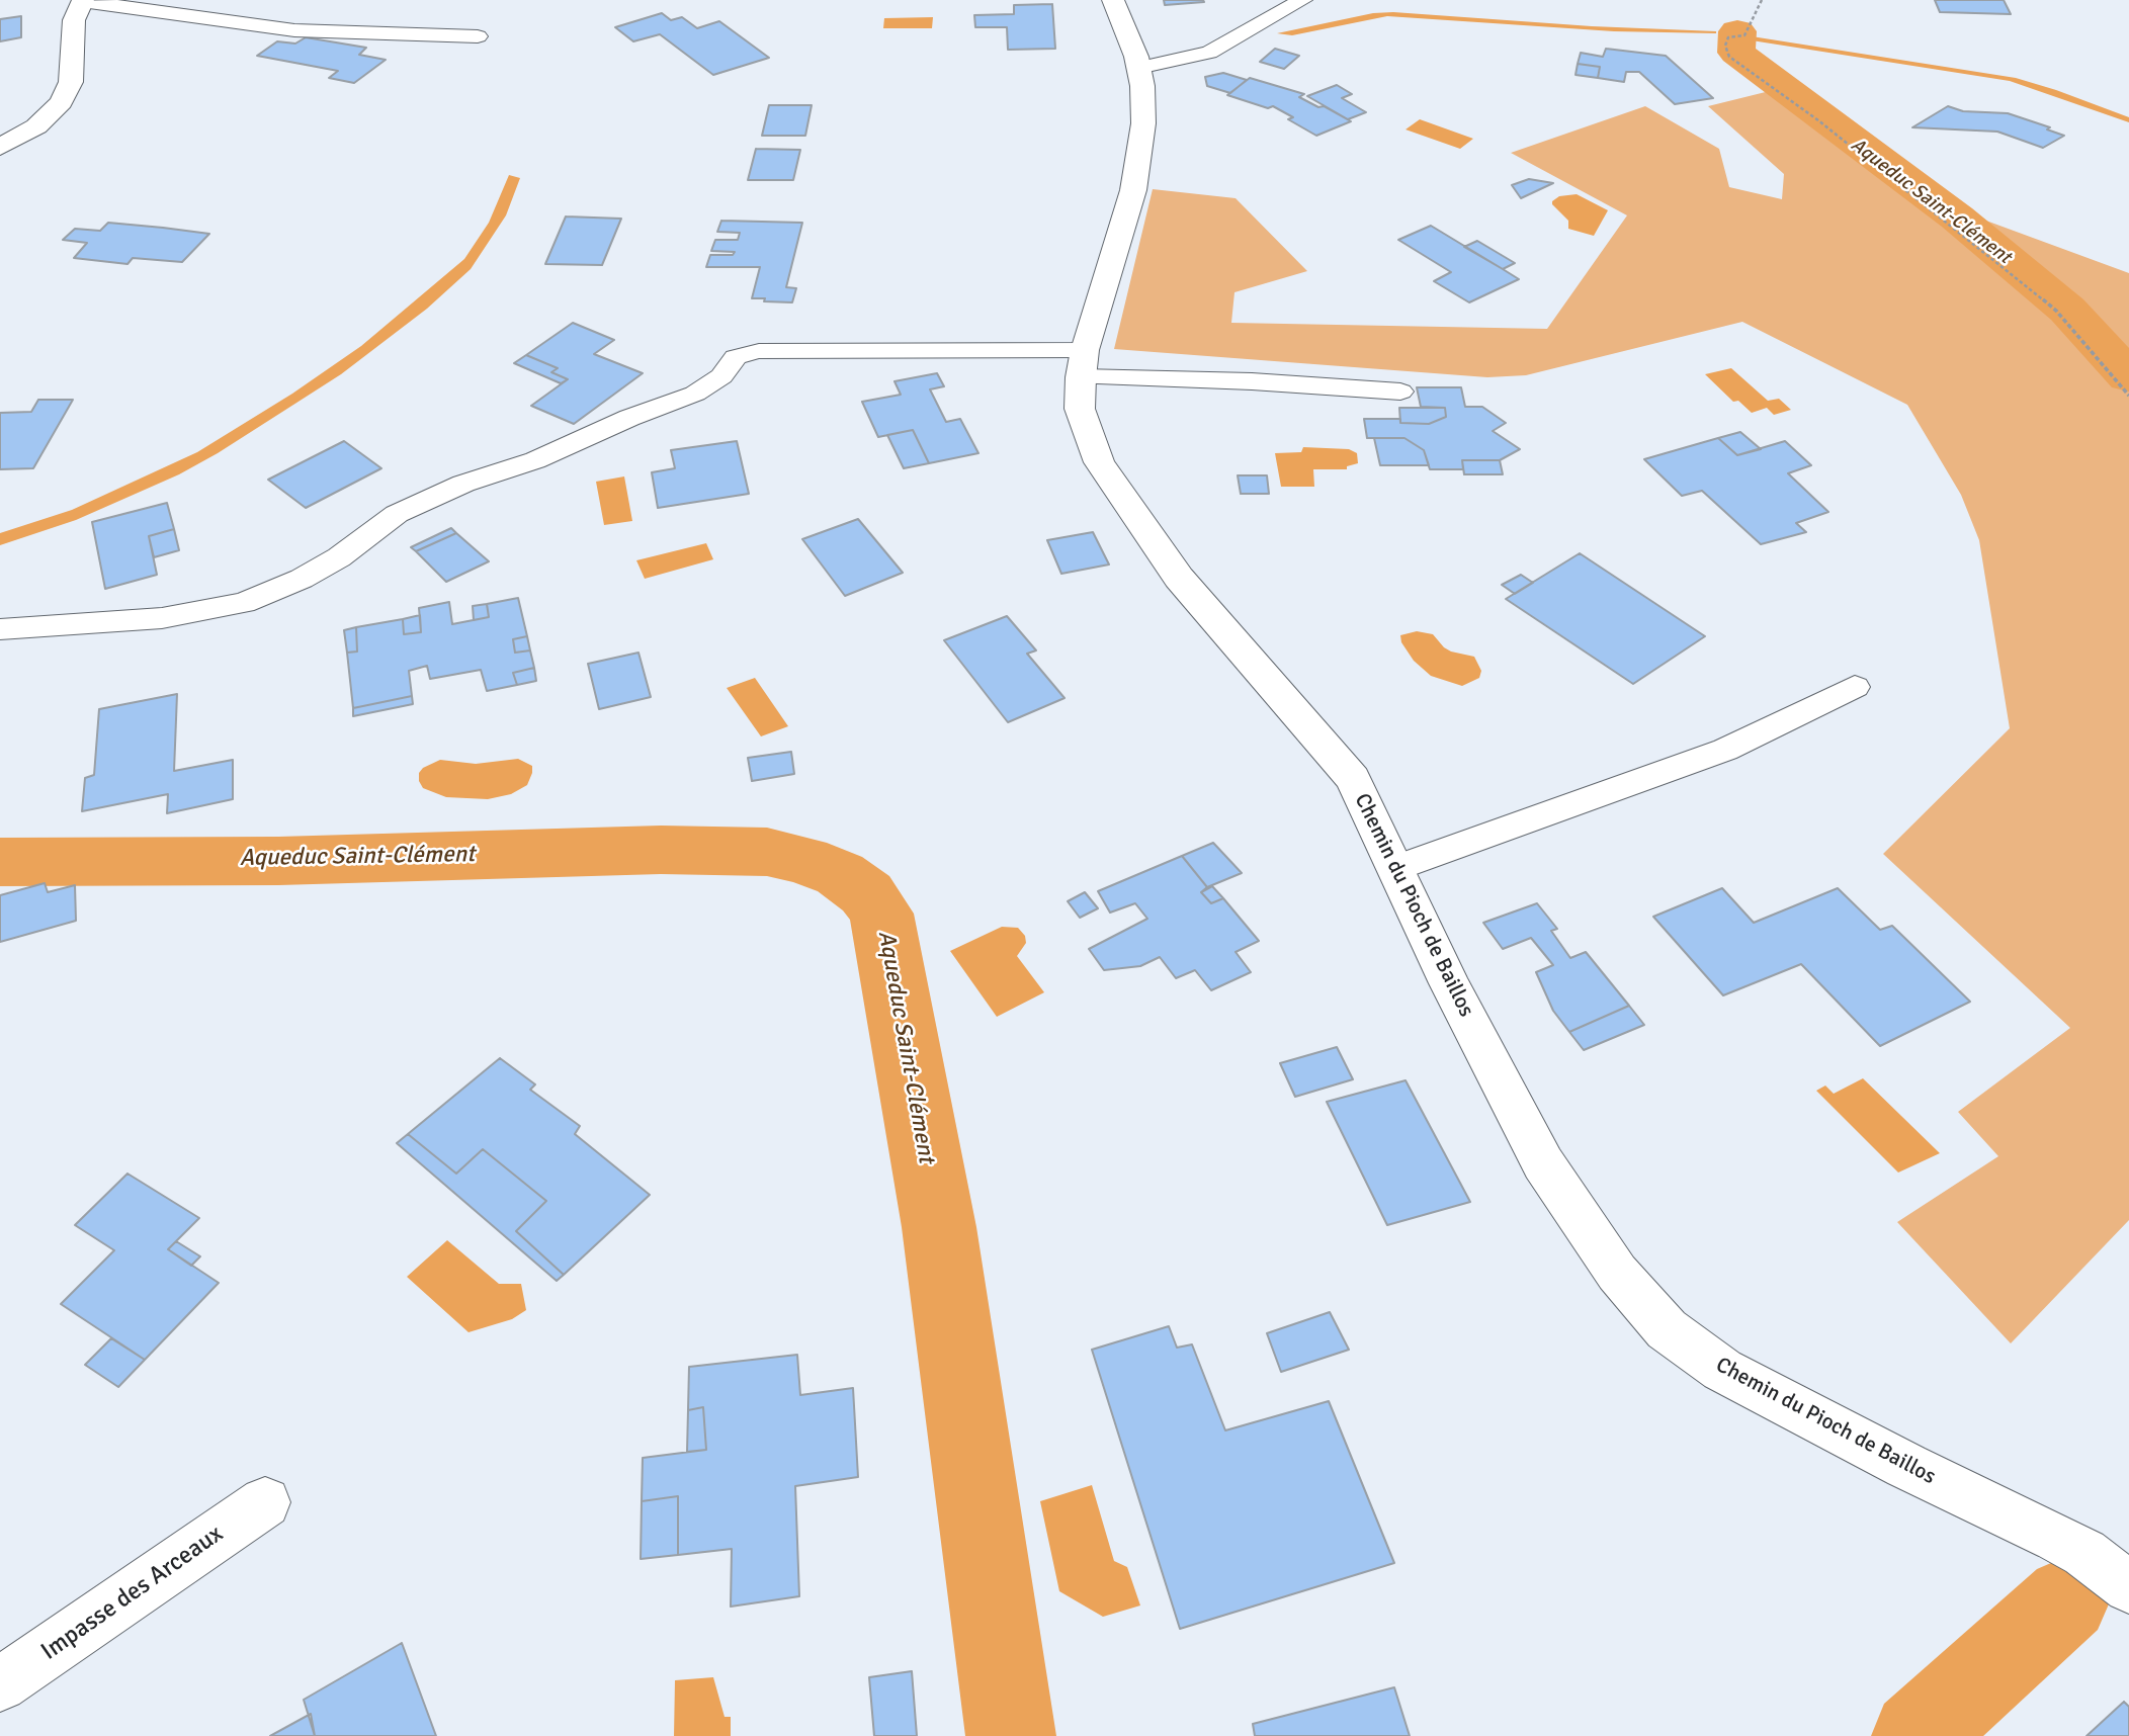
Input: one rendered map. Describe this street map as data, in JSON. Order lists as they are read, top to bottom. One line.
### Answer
{"streets":{"street":["Chemin du Pioch de Baillos","Impasse des Arceaux"]},"water":["Aqueduc Saint-Clément"]}
